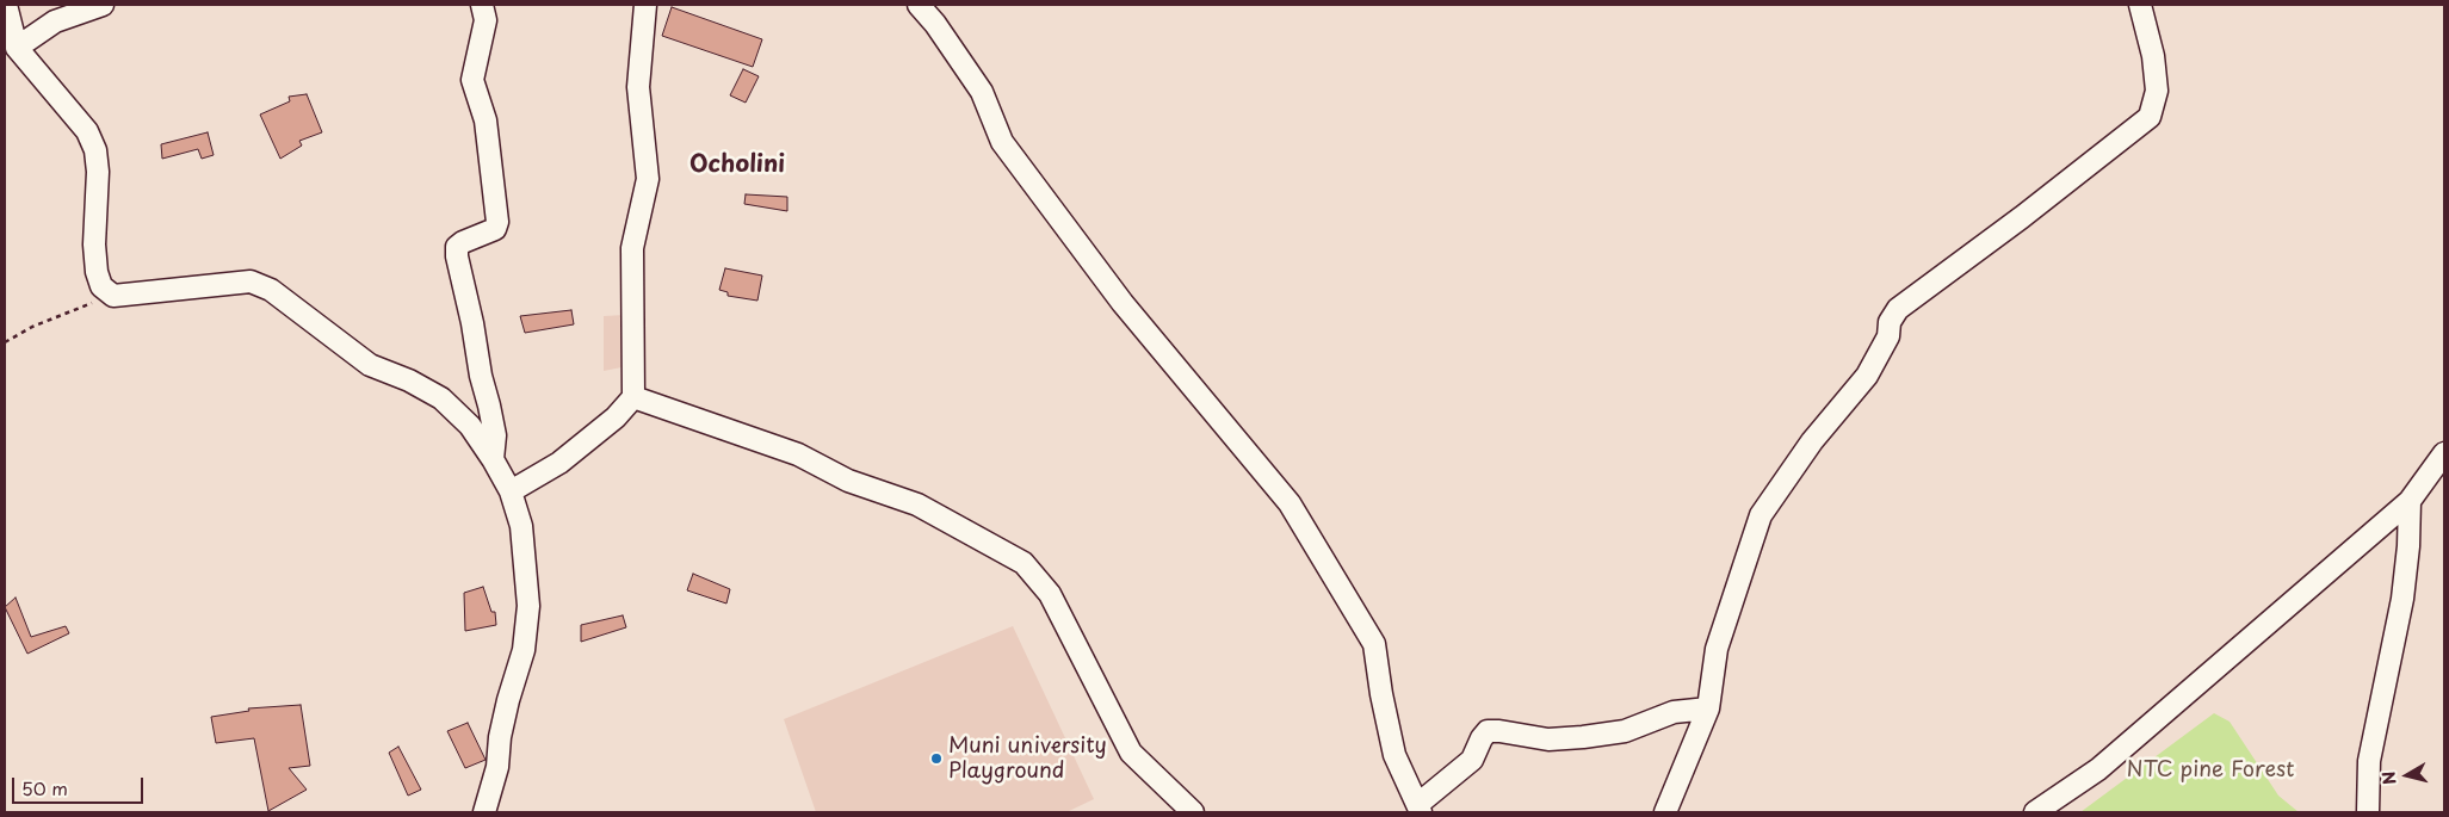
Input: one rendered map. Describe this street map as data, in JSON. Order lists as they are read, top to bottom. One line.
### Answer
{"districts":["Ocholini"],"parks":["NTC pine Forest"],"places":["Muni university Playground"],"scale_bar":"50 m","north":"left"}
